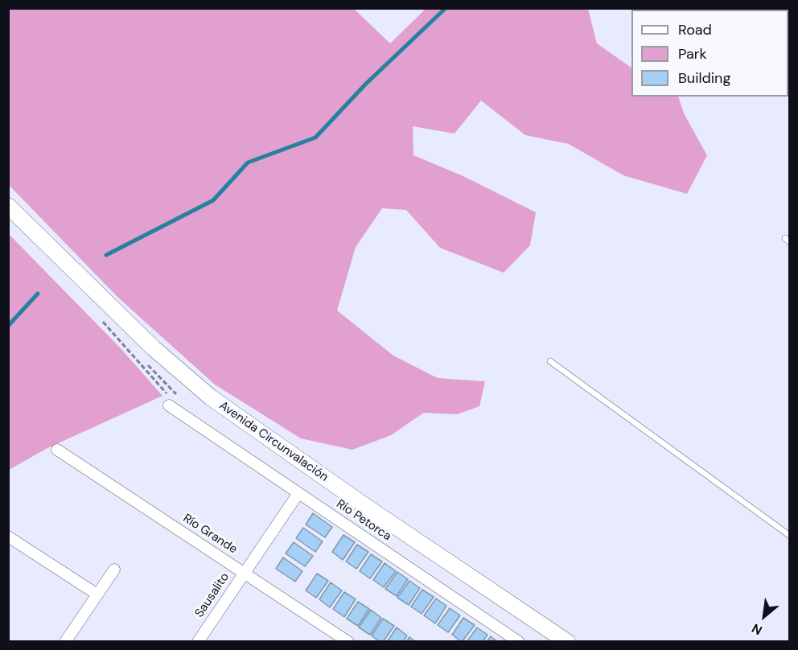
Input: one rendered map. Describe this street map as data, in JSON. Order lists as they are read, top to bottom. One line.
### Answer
{"streets":{"main road":["Avenida Circunvalación"],"street":["Río Petorca","Río Grande","Sausalito"]},"crossings":[["Río Petorca","Sausalito"],["Río Grande","Sausalito"]],"legend":["Road","Park","Building"],"north":"bottom left"}
